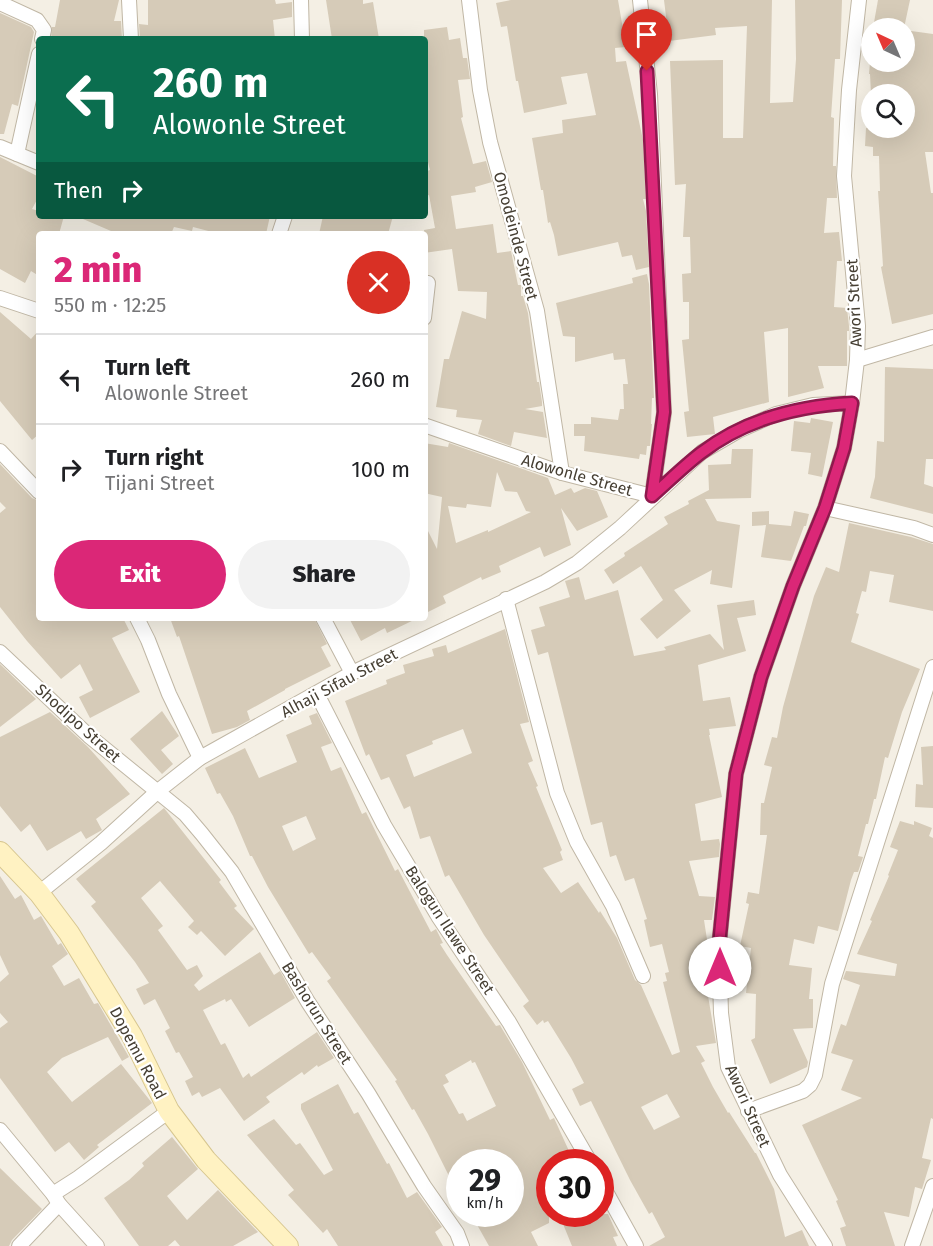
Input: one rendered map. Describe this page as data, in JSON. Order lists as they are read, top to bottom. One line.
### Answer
{"streets":{"main road":["Dopemu Road"],"street":["Omodeinde Street","Awori Street","Alowonle Street","Alhaji Sifau Street","Shodipo Street","Balogun Ilawe Street","Bashorun Street"]},"crossings":[["Omodeinde Street","Alowonle Street"],["Awori Street","Alowonle Street"],["Alowonle Street","Alhaji Sifau Street"],["Alhaji Sifau Street","Shodipo Street"],["Alhaji Sifau Street","Balogun Ilawe Street"],["Alhaji Sifau Street","Bashorun Street"],["Alhaji Sifau Street","Dopemu Road"],["Shodipo Street","Bashorun Street"]],"north":"top left","page":{"turn":["260 m","Alowonle Street"],"then":"Then","heading":["2 min","550 m · 12:25"],"list":[{"name":"Turn left","note":"Alowonle Street","value":"260 m"},{"name":"Turn right","note":"Tijani Street","value":"100 m"}],"buttons":["Exit","Share"],"speed":"29 km/h","limit":"30"}}
